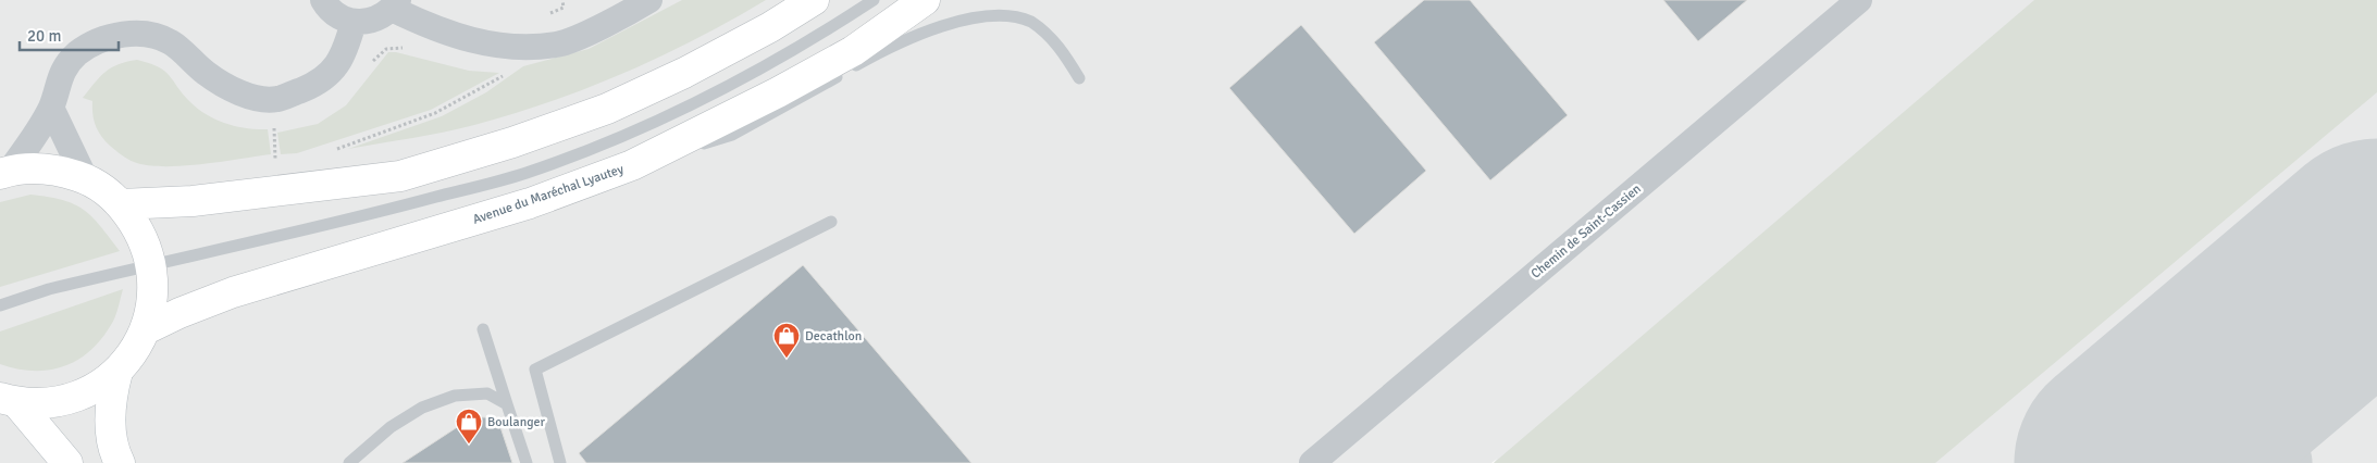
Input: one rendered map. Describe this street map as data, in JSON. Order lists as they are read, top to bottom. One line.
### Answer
{"streets":{"main road":["Avenue du Maréchal Lyautey"],"street":["Chemin de Saint-Cassien"]},"places":{"shop":["Decathlon","Boulanger"]},"scale_bar":"20 m"}
